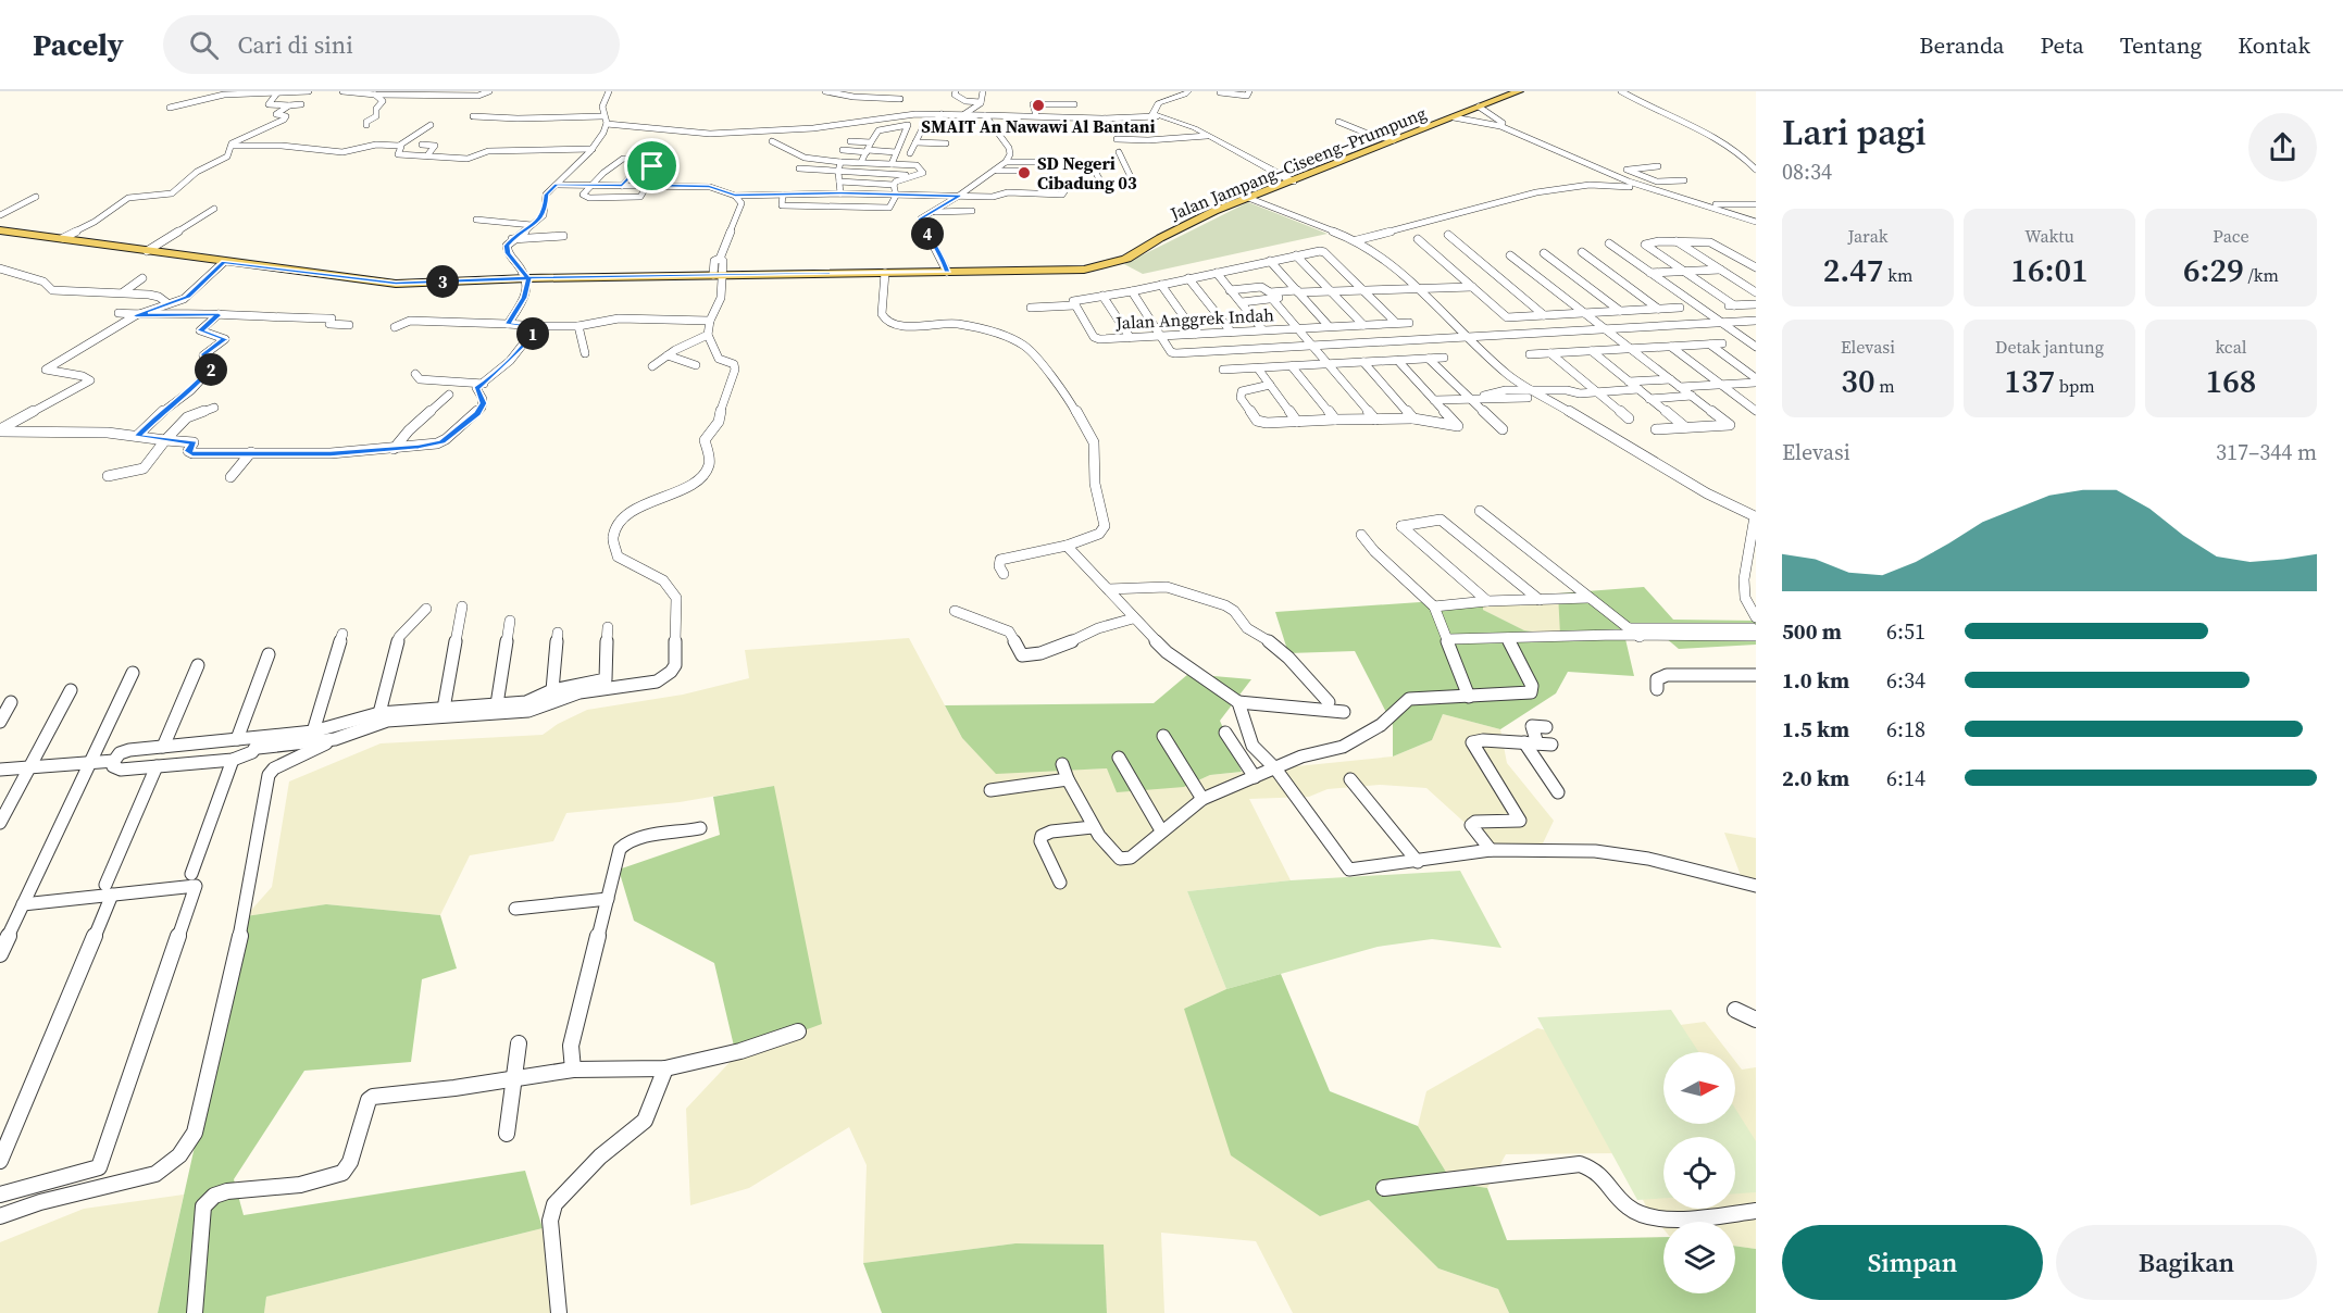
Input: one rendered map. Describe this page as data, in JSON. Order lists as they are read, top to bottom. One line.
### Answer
{"streets":{"main road":["Jalan Jampang–Ciseeng–Prumpung"],"street":["Jalan Anggrek Indah"]},"places":["SMAIT An Nawawi Al Bantani","SD Negeri Cibadung 03"],"north":"right","page":{"header":"Pacely","search":"Cari di sini","nav":["Beranda","Peta","Tentang","Kontak"],"heading":["Lari pagi","08:34"],"stats":[["Jarak","2.47 km"],["Waktu","16:01"],["Pace","6:29 /km"],["Elevasi","30 m"],["Detak jantung","137 bpm"],["kcal","168"]],"pins":["4","3","1","2"],"chart":["Elevasi","317–344 m"],"list":[{"name":"500 m","note":"6:51"},{"name":"1.0 km","note":"6:34"},{"name":"1.5 km","note":"6:18"},{"name":"2.0 km","note":"6:14"}],"buttons":["Simpan","Bagikan"]}}
